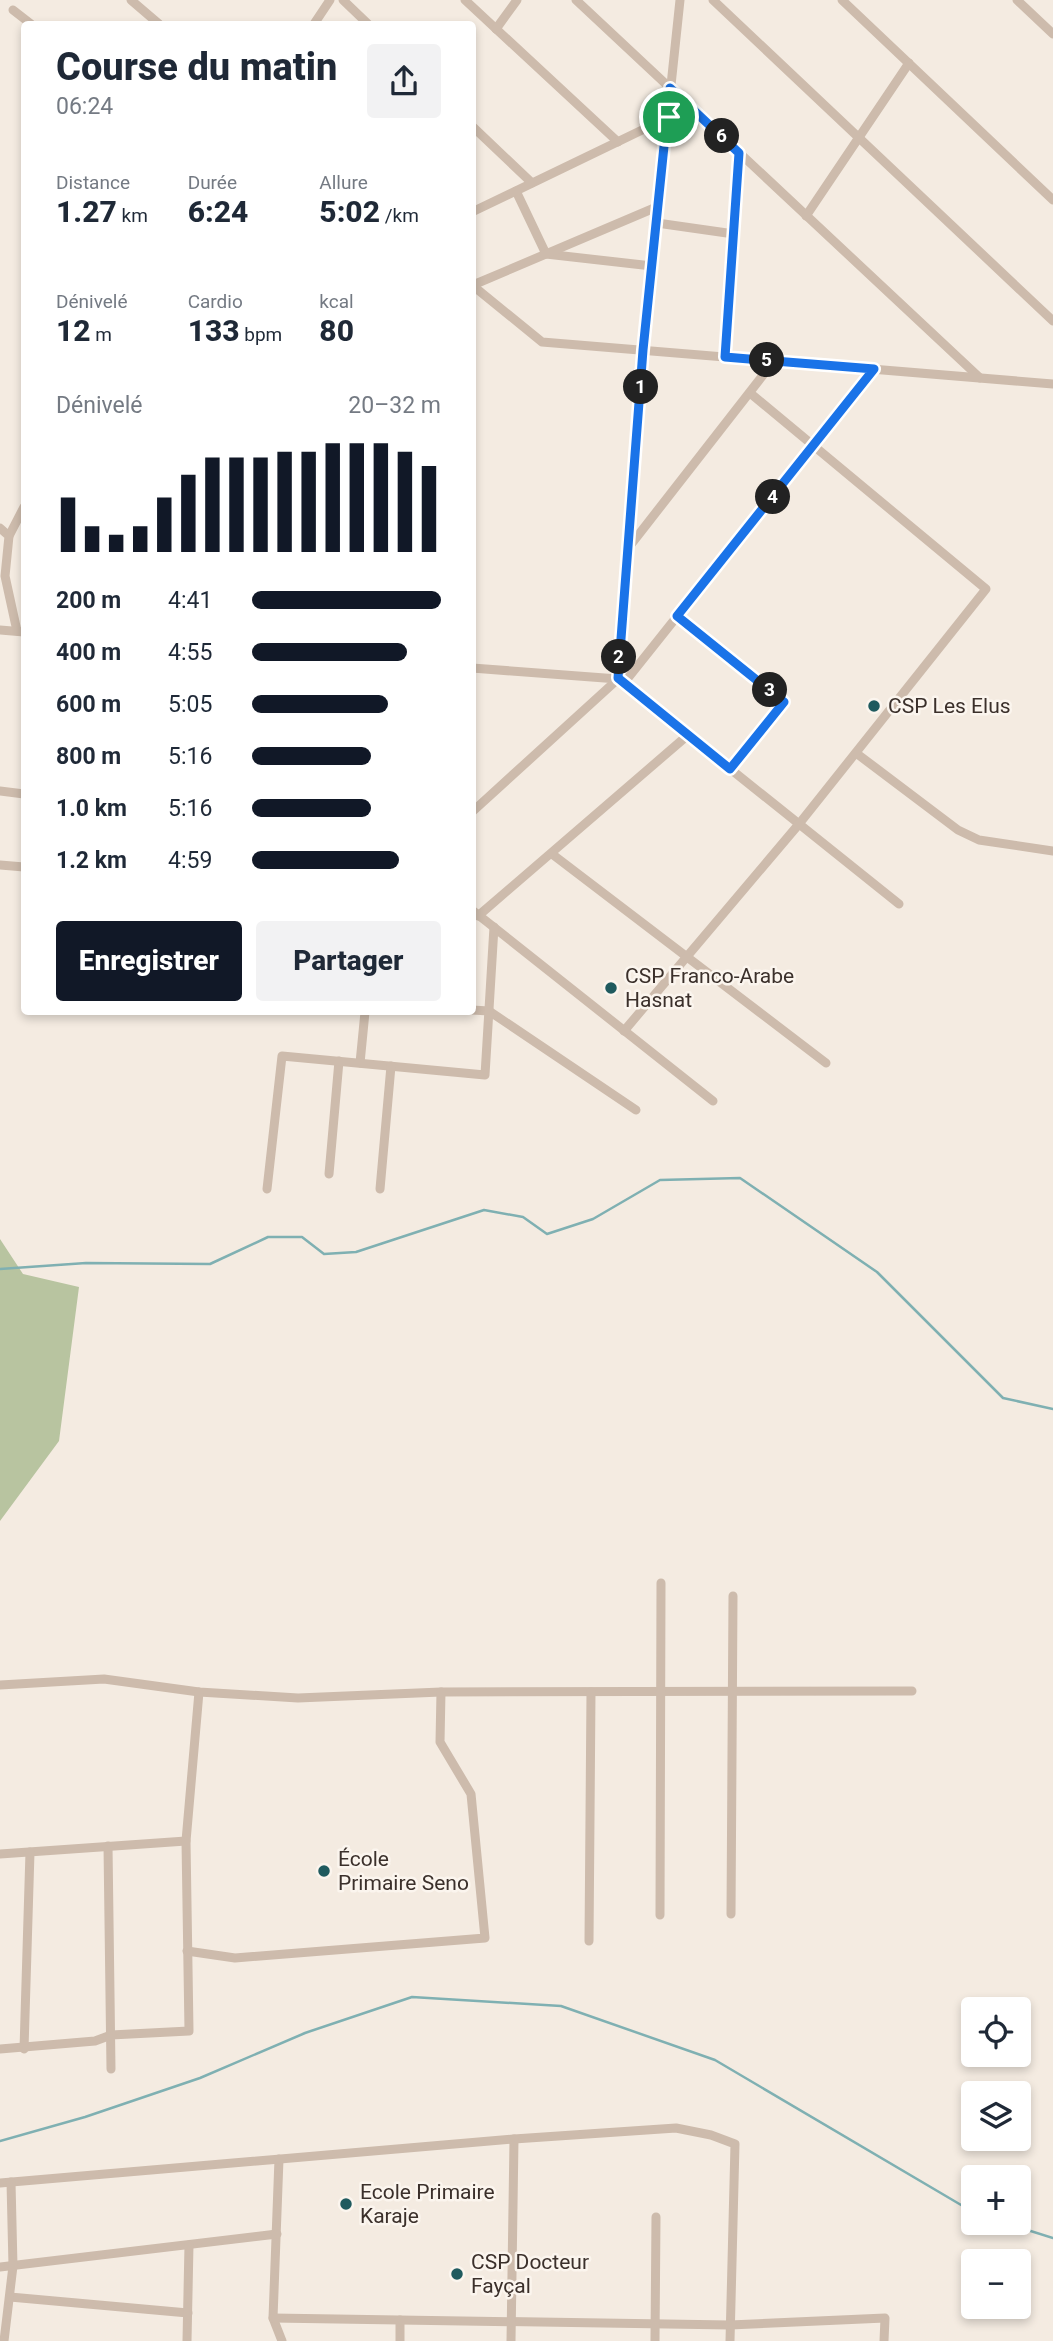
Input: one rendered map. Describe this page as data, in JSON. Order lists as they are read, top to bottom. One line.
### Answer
{"places":["CSP Les Elus","CSP Franco-Arabe Hasnat","École Primaire Seno","Ecole Primaire Karaje","CSP Docteur Fayçal"],"page":{"heading":["Course du matin","06:24"],"pins":["6","5","1","4","2","3"],"stats":[["Distance","1.27 km"],["Durée","6:24"],["Allure","5:02 /km"],["Dénivelé","12 m"],["Cardio","133 bpm"],["kcal","80"]],"chart":["Dénivelé","20–32 m"],"list":[{"name":"200 m","note":"4:41"},{"name":"400 m","note":"4:55"},{"name":"600 m","note":"5:05"},{"name":"800 m","note":"5:16"},{"name":"1.0 km","note":"5:16"},{"name":"1.2 km","note":"4:59"}],"buttons":["Enregistrer","Partager"],"map_buttons":["+","−"]}}
